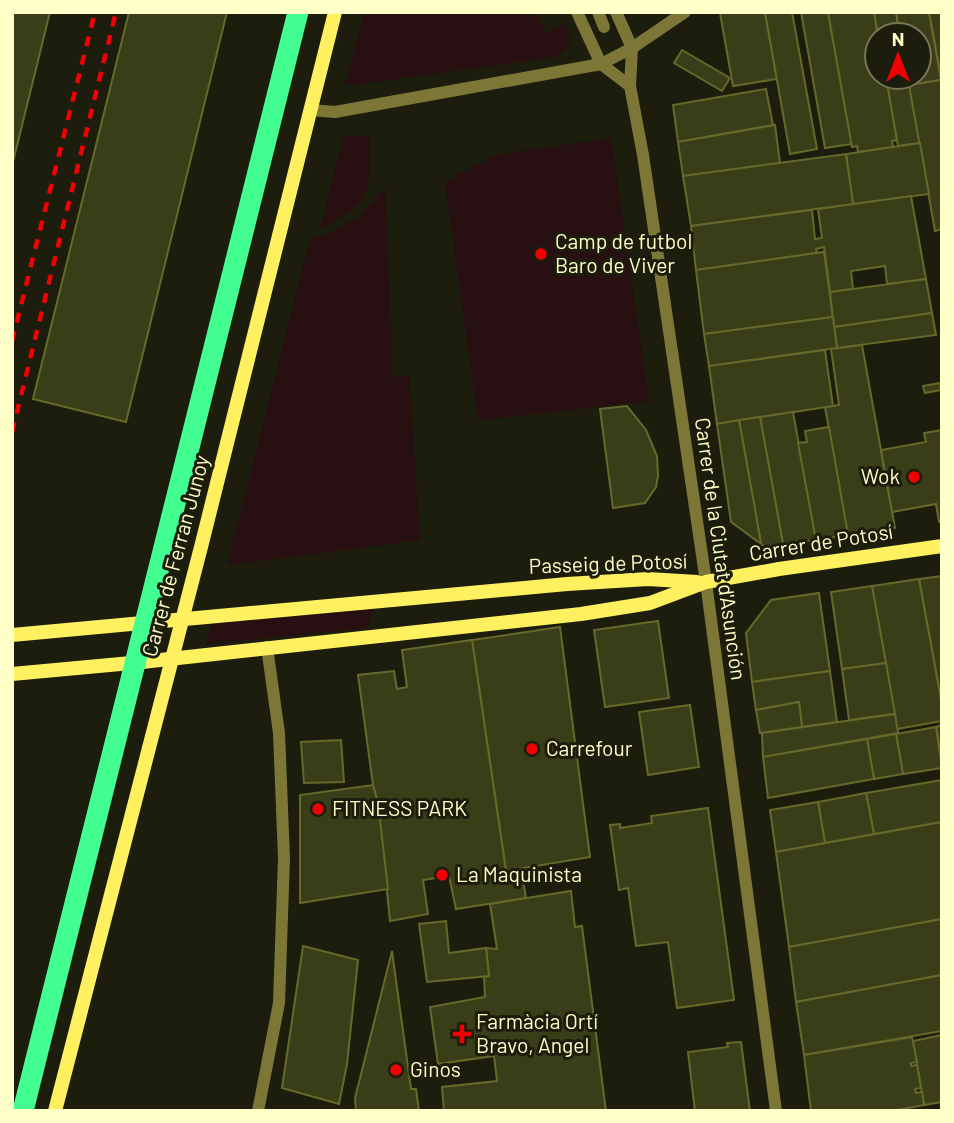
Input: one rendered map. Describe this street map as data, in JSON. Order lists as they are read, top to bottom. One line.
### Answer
{"streets":{"street":["Carrer de Potosí","Carrer de la Ciutat d'Asunción","Carrer de Ferran Junoy","Passeig de Potosí"]},"crossings":[["Carrer de Potosí","Carrer de la Ciutat d'Asunción"],["Carrer de Potosí","Passeig de Potosí"],["Carrer de la Ciutat d'Asunción","Passeig de Potosí"],["Carrer de Ferran Junoy","Passeig de Potosí"]],"places":{"other":["Camp de futbol Baro de Viver","Wok","Carrefour","FITNESS PARK","La Maquinista","Ginos"],"health":["Farmàcia Ortí Bravo, Angel"]},"north":"top"}
